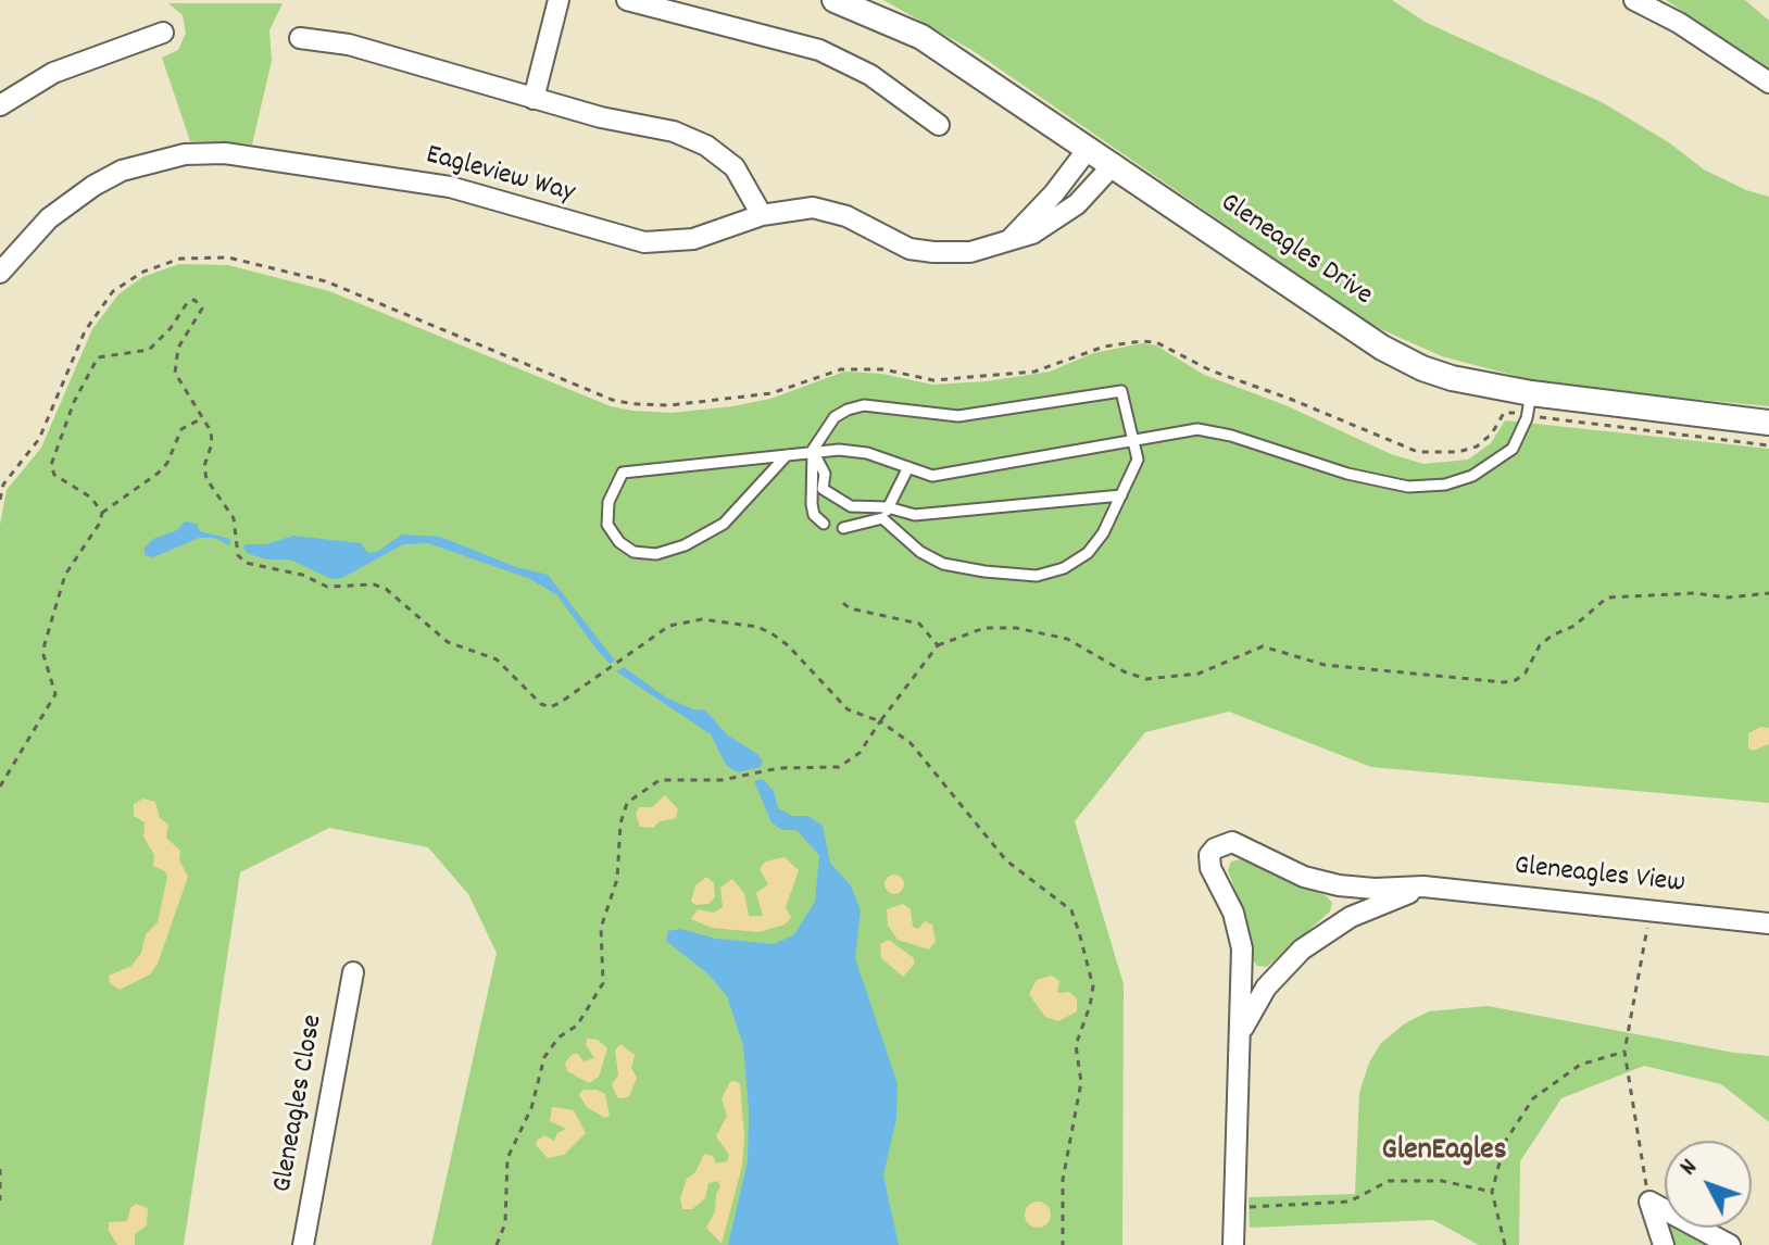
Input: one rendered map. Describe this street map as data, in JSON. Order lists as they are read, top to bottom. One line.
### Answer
{"streets":{"street":["Eagleview Way","Gleneagles Drive","Gleneagles View","Gleneagles Close"]},"crossings":[["Eagleview Way","Gleneagles Drive"]],"districts":["GlenEagles"],"north":"top left"}
